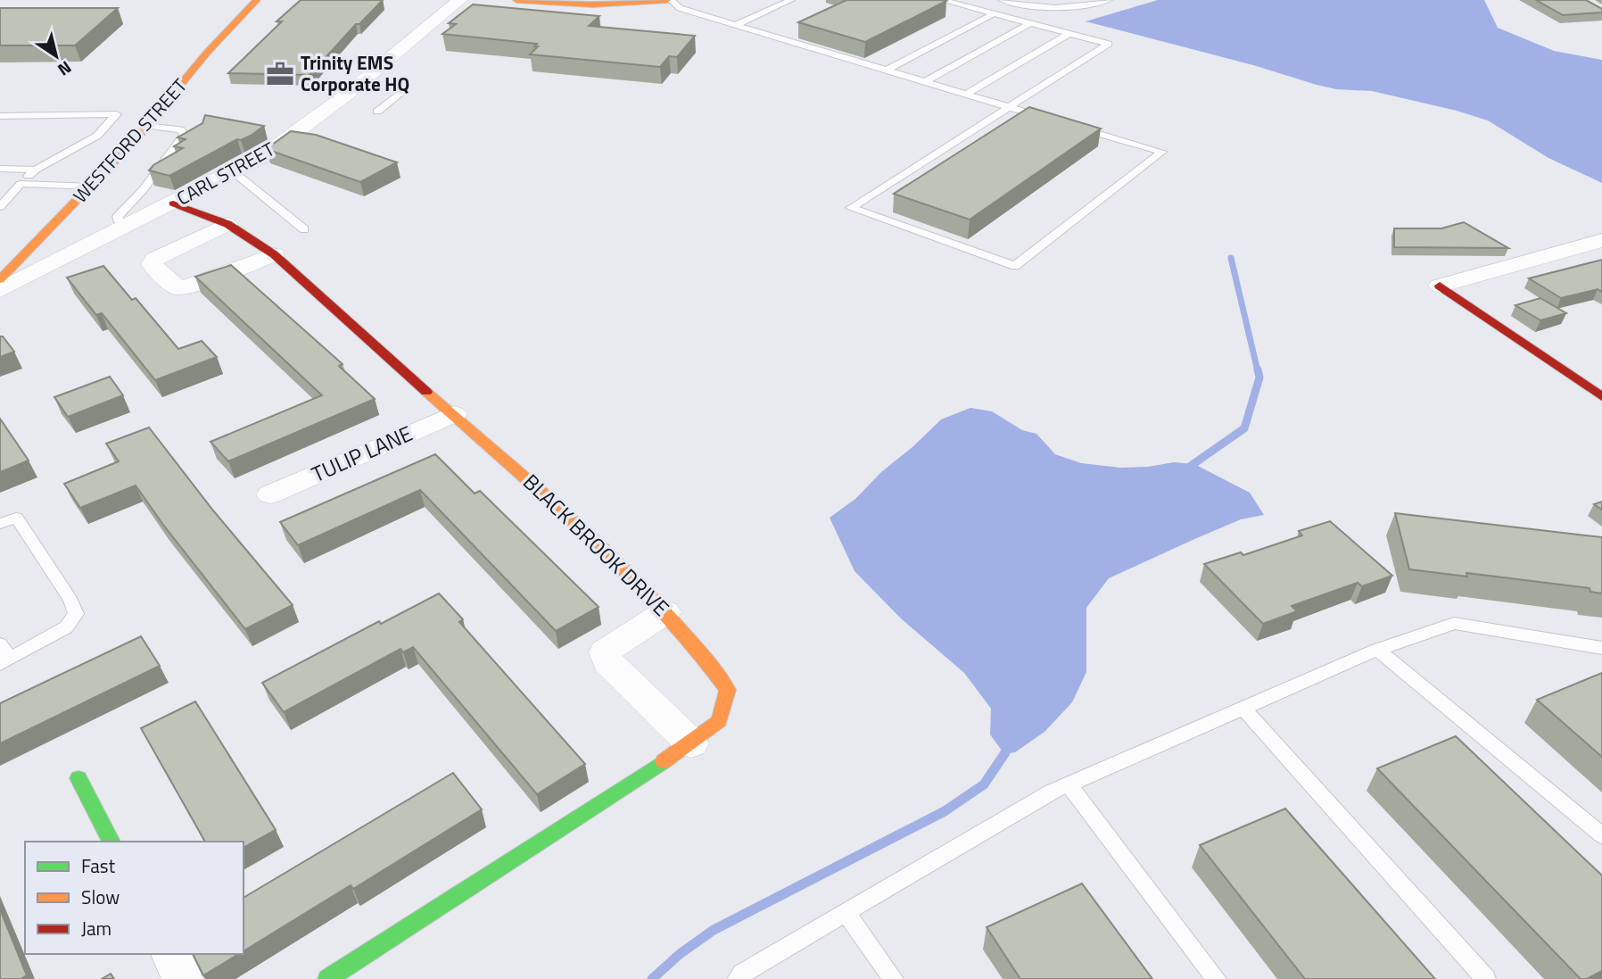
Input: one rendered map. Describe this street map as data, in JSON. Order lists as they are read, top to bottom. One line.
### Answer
{"streets":{"street":["WESTFORD STREET","CARL STREET","TULIP LANE","BLACK BROOK DRIVE"]},"crossings":[["CARL STREET","BLACK BROOK DRIVE"],["TULIP LANE","BLACK BROOK DRIVE"]],"places":{"office":["Trinity EMS Corporate HQ"]},"legend":["Fast","Slow","Jam"],"north":"bottom right"}
